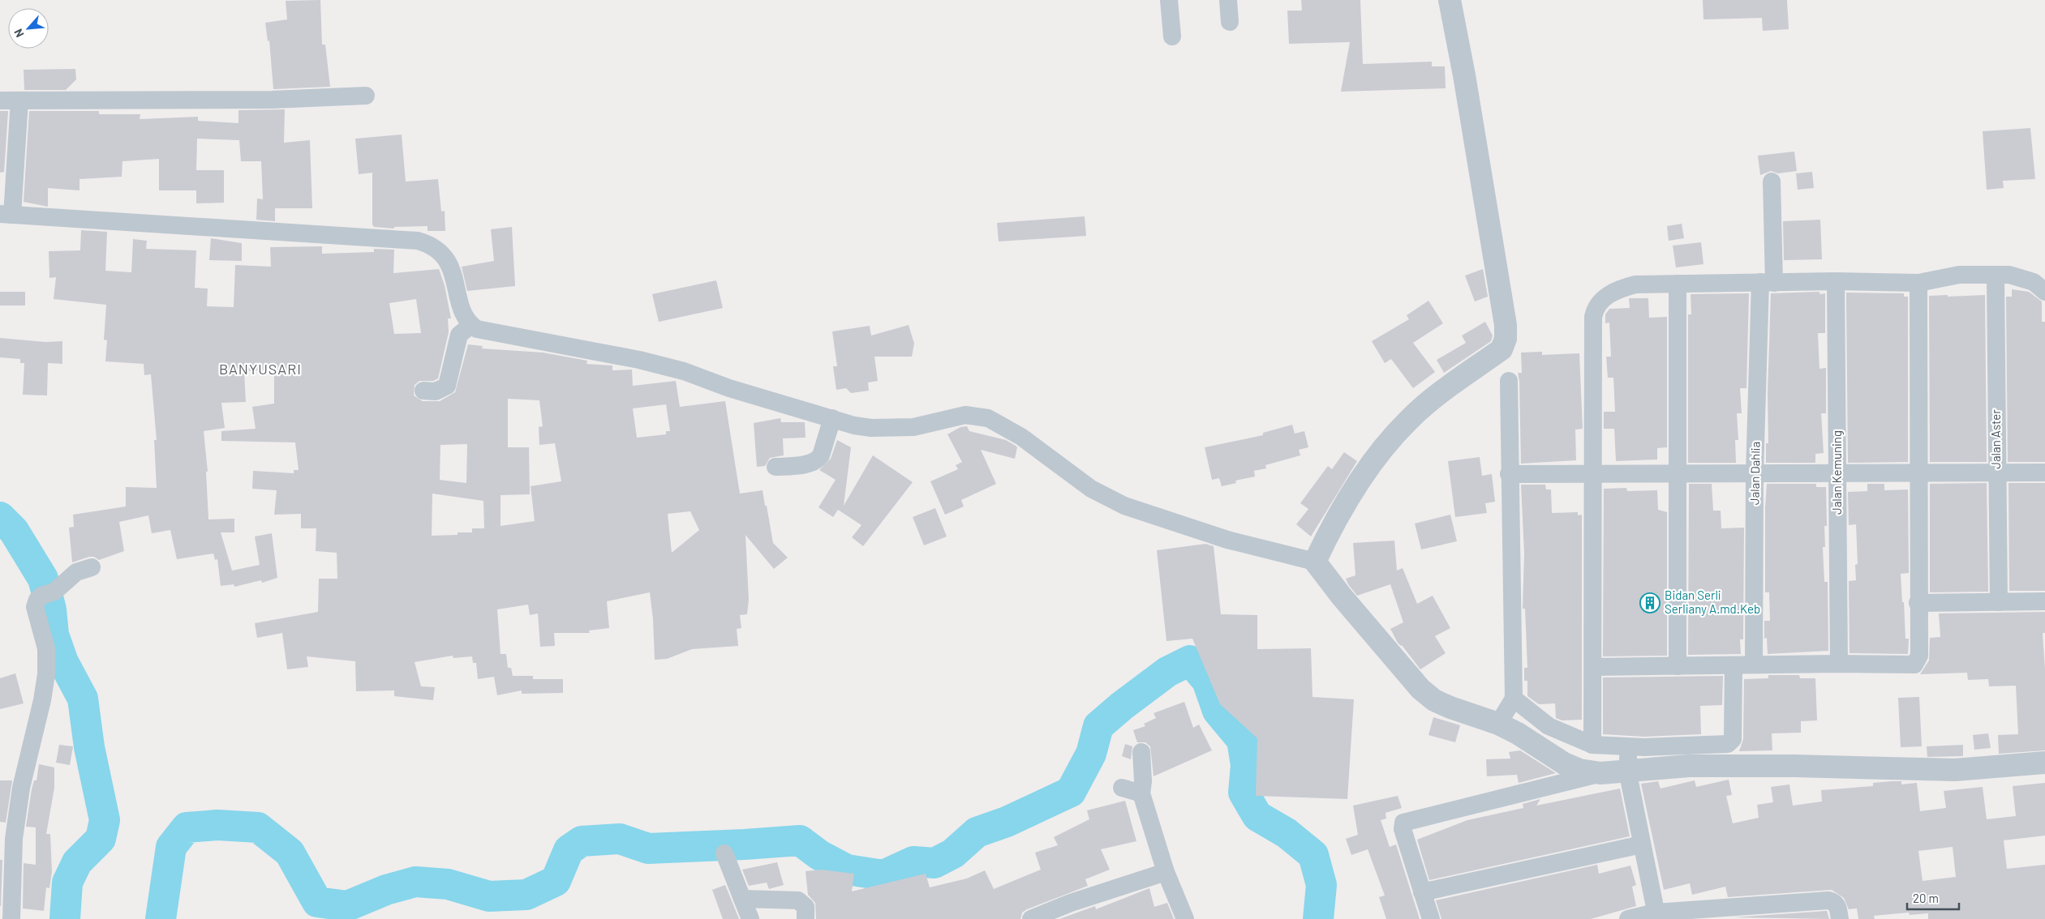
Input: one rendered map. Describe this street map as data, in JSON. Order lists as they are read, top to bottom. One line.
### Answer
{"streets":{"street":["Jalan Aster","Jalan Kemuning","Jalan Dahlia"]},"districts":["BANYUSARI"],"places":{"building":["Bidan Serli Serliany A.md.Keb"]},"scale_bar":"20 m","north":"bottom left"}
